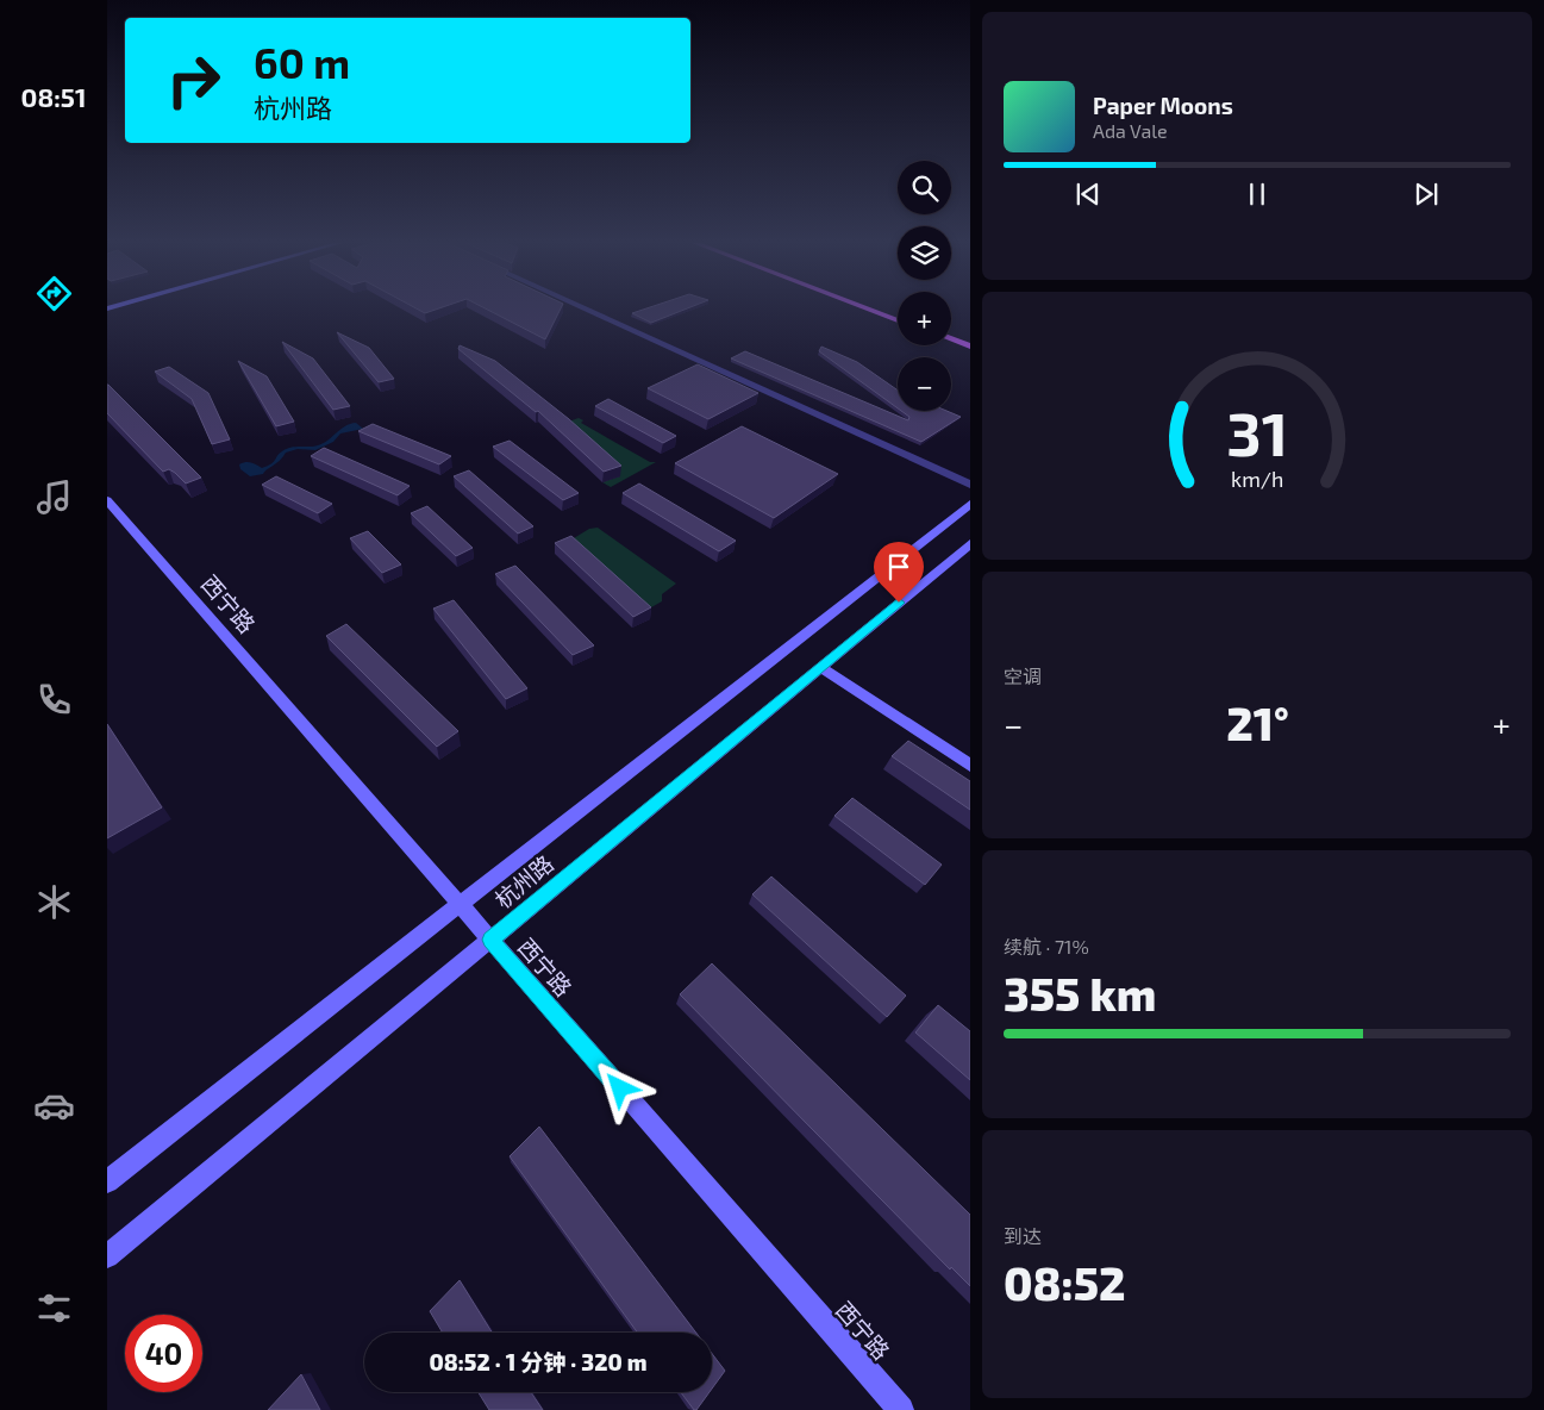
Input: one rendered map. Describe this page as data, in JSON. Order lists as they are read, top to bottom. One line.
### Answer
{"streets":{"street":["西宁路","杭州路"]},"crossings":[["西宁路","杭州路"]],"page":{"tabs":"08:51","turn":["60 m","杭州路"],"song":["Paper Moons","Ada Vale"],"map_buttons":["+","−"],"tile":["空调",["续航 · 71%","355 km"],["到达","08:52"]],"heat":["−","21°","+"],"limit":"40","trip":"08:52 · 1 分钟 · 320 m","gauge":["31","km/h"]}}
